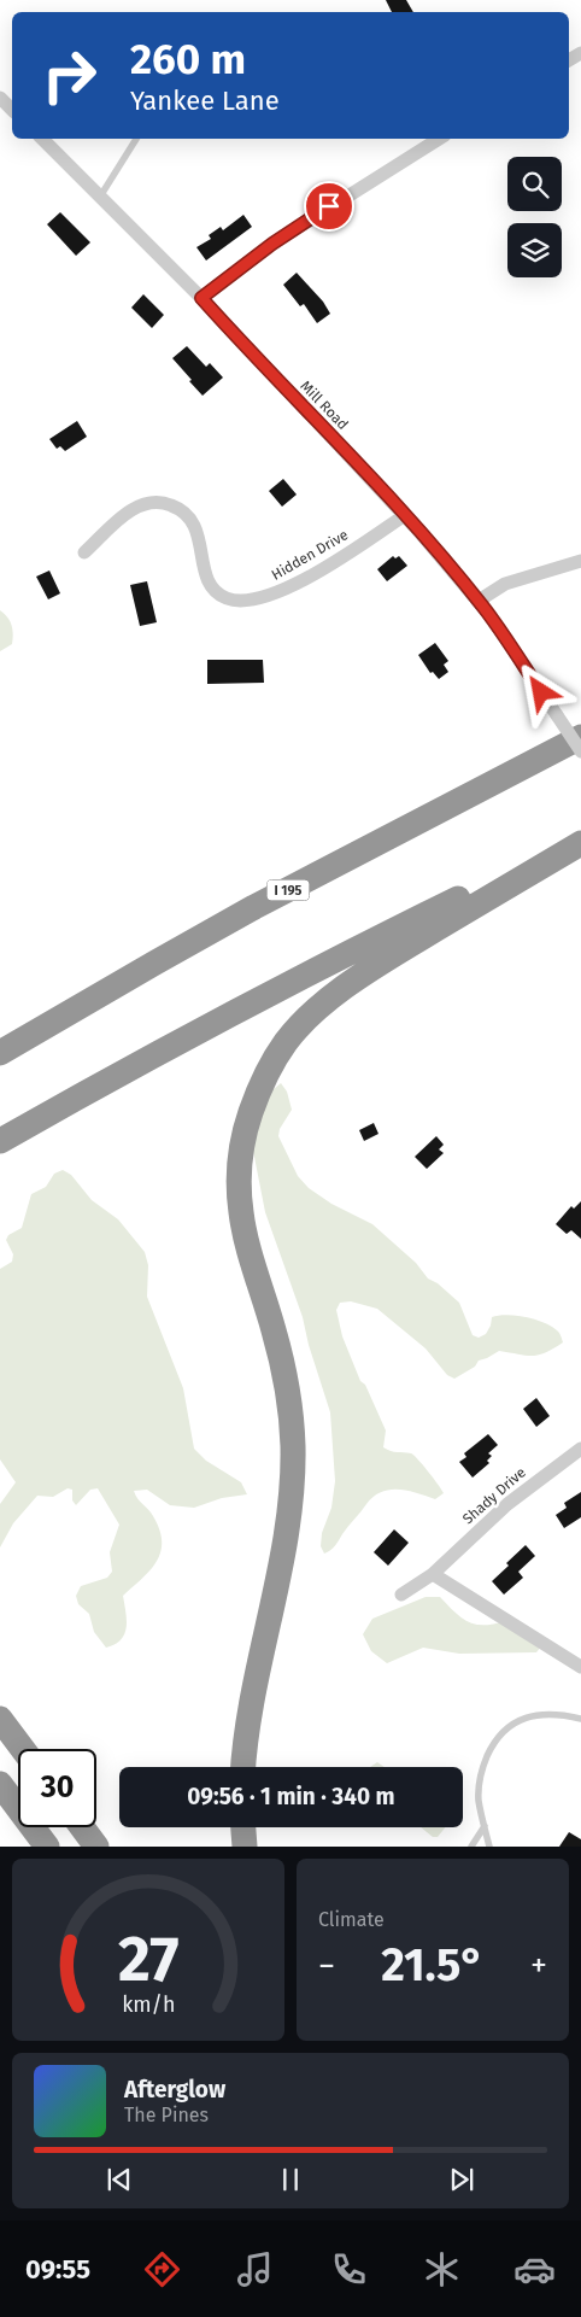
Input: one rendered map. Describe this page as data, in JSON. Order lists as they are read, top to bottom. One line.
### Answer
{"streets":{"highway":["I 195"],"street":["Mill Road","Hidden Drive","Shady Drive"]},"crossings":[["Mill Road","Hidden Drive"]],"page":{"turn":["260 m","Yankee Lane"],"limit":"30","trip":"09:56 · 1 min · 340 m","tile":"Climate","heat":["−","21.5°","+"],"song":["Afterglow","The Pines"],"tabs":"09:55","gauge":["27","km/h"]}}
